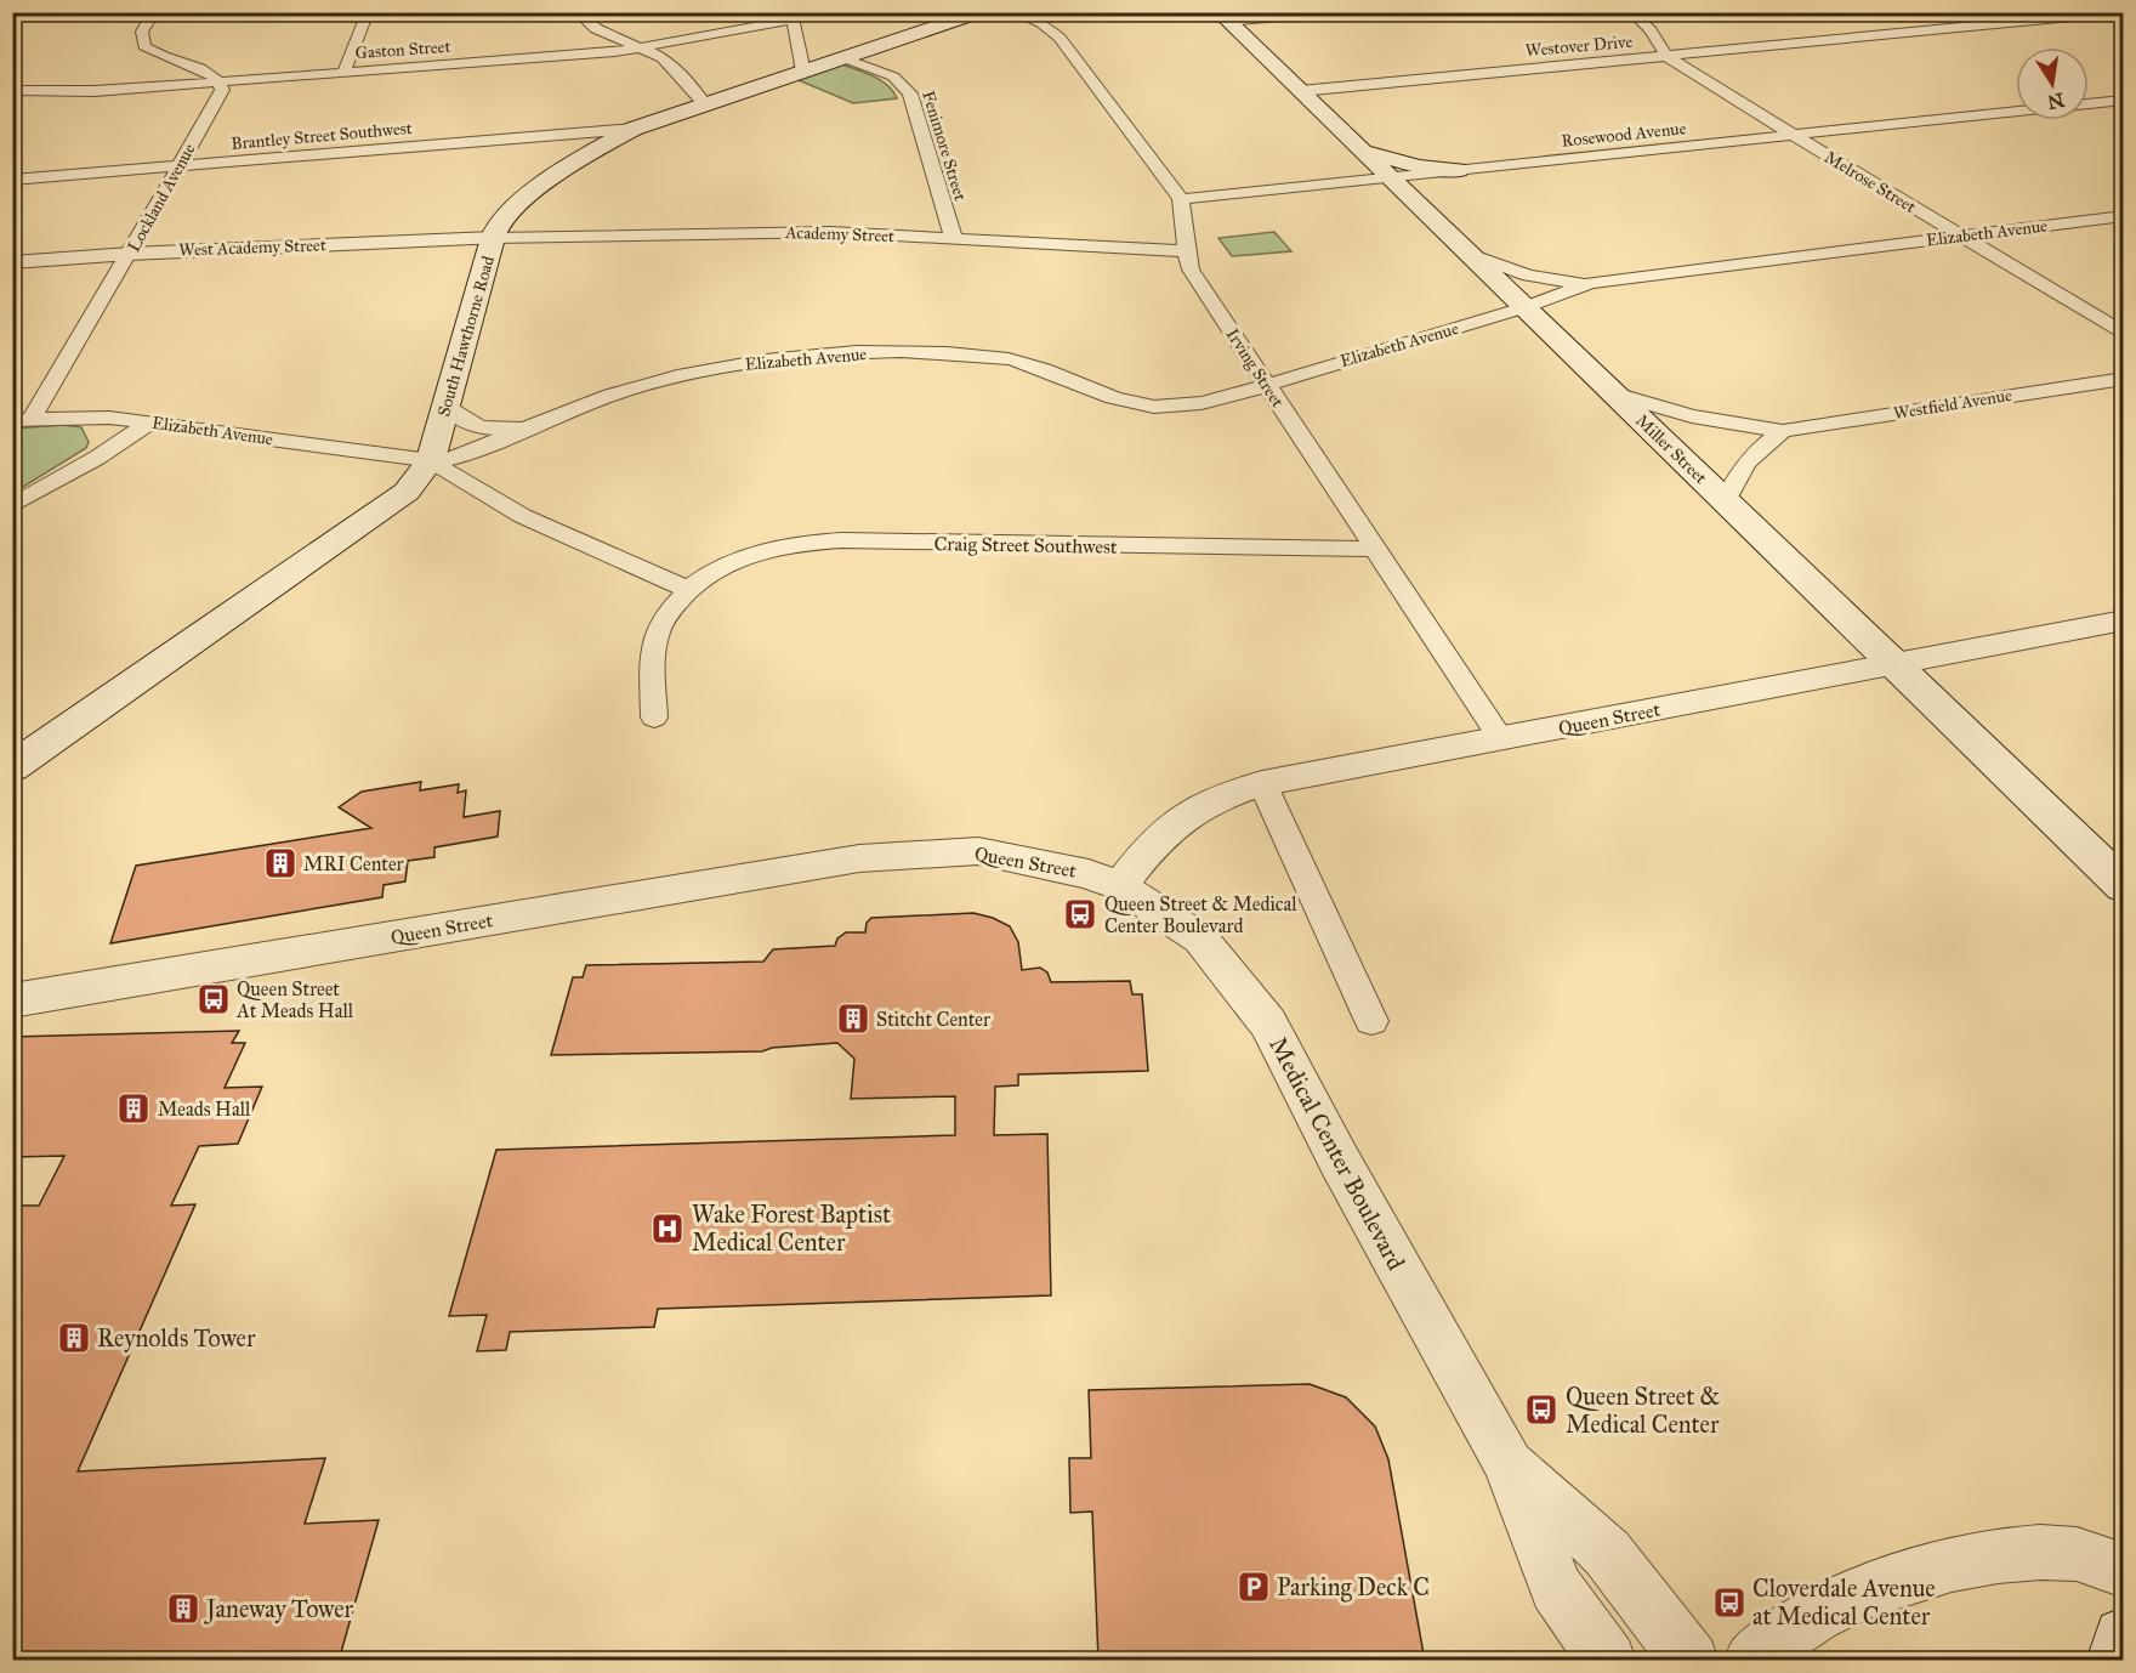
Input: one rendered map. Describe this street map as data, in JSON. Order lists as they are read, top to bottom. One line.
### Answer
{"streets":{"main road":["South Hawthorne Road","Miller Street"],"street":["Westover Drive","Gaston Street","Rosewood Avenue","Brantley Street Southwest","Fenimore Street","Melrose Street","Lockland Avenue","Elizabeth Avenue","Academy Street","West Academy Street","Irving Street","Westfield Avenue","Craig Street Southwest","Queen Street","Medical Center Boulevard"]},"crossings":[["Westover Drive","Melrose Street"],["Westover Drive","Miller Street"],["Gaston Street","Lockland Avenue"],["Rosewood Avenue","Melrose Street"],["Rosewood Avenue","Irving Street"],["Rosewood Avenue","Miller Street"],["Brantley Street Southwest","Lockland Avenue"],["Brantley Street Southwest","South Hawthorne Road"],["Fenimore Street","Academy Street"],["Fenimore Street","South Hawthorne Road"],["Melrose Street","Elizabeth Avenue"],["Lockland Avenue","Elizabeth Avenue"],["Lockland Avenue","West Academy Street"],["Elizabeth Avenue","South Hawthorne Road"],["Elizabeth Avenue","Irving Street"],["Elizabeth Avenue","Miller Street"],["Academy Street","West Academy Street"],["Academy Street","South Hawthorne Road"],["Academy Street","Irving Street"],["West Academy Street","South Hawthorne Road"],["Irving Street","Craig Street Southwest"],["Irving Street","Queen Street"],["Westfield Avenue","Miller Street"],["Miller Street","Queen Street"],["Queen Street","Medical Center Boulevard"]],"places":{"building":["MRI Center","Stitcht Center","Meads Hall","Reynolds Tower","Janeway Tower"],"bus stop":["Queen Street & Medical Center Boulevard","Queen Street At Meads Hall","Queen Street & Medical Center","Cloverdale Avenue at Medical Center"],"hospital":["Wake Forest Baptist Medical Center"],"parking":["Parking Deck C"]},"north":"bottom"}
